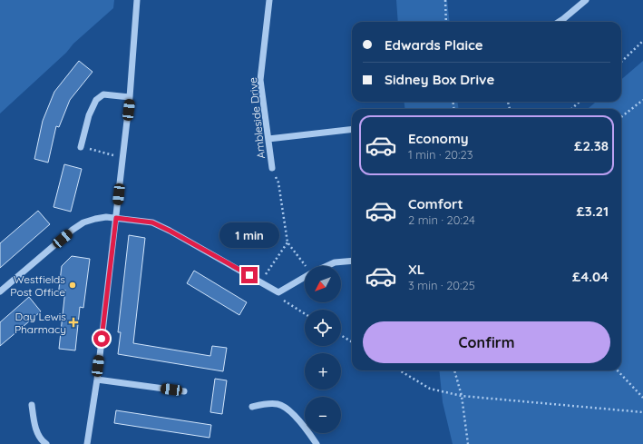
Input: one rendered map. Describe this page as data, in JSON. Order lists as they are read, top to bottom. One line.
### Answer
{"streets":{"street":["Ambleside Drive"]},"places":{"other":["Westfields Post Office"],"health":["Day Lewis Pharmacy"]},"north":"bottom left","page":{"banner":["Edwards Plaice","Sidney Box Drive"],"list":[{"name":"Economy","note":"1 min · 20:23","value":"£2.38"},{"name":"Comfort","note":"2 min · 20:24","value":"£3.21"},{"name":"XL","note":"3 min · 20:25","value":"£4.04"}],"bubble":"1 min","map_buttons":["+","−"],"buttons":"Confirm"}}
